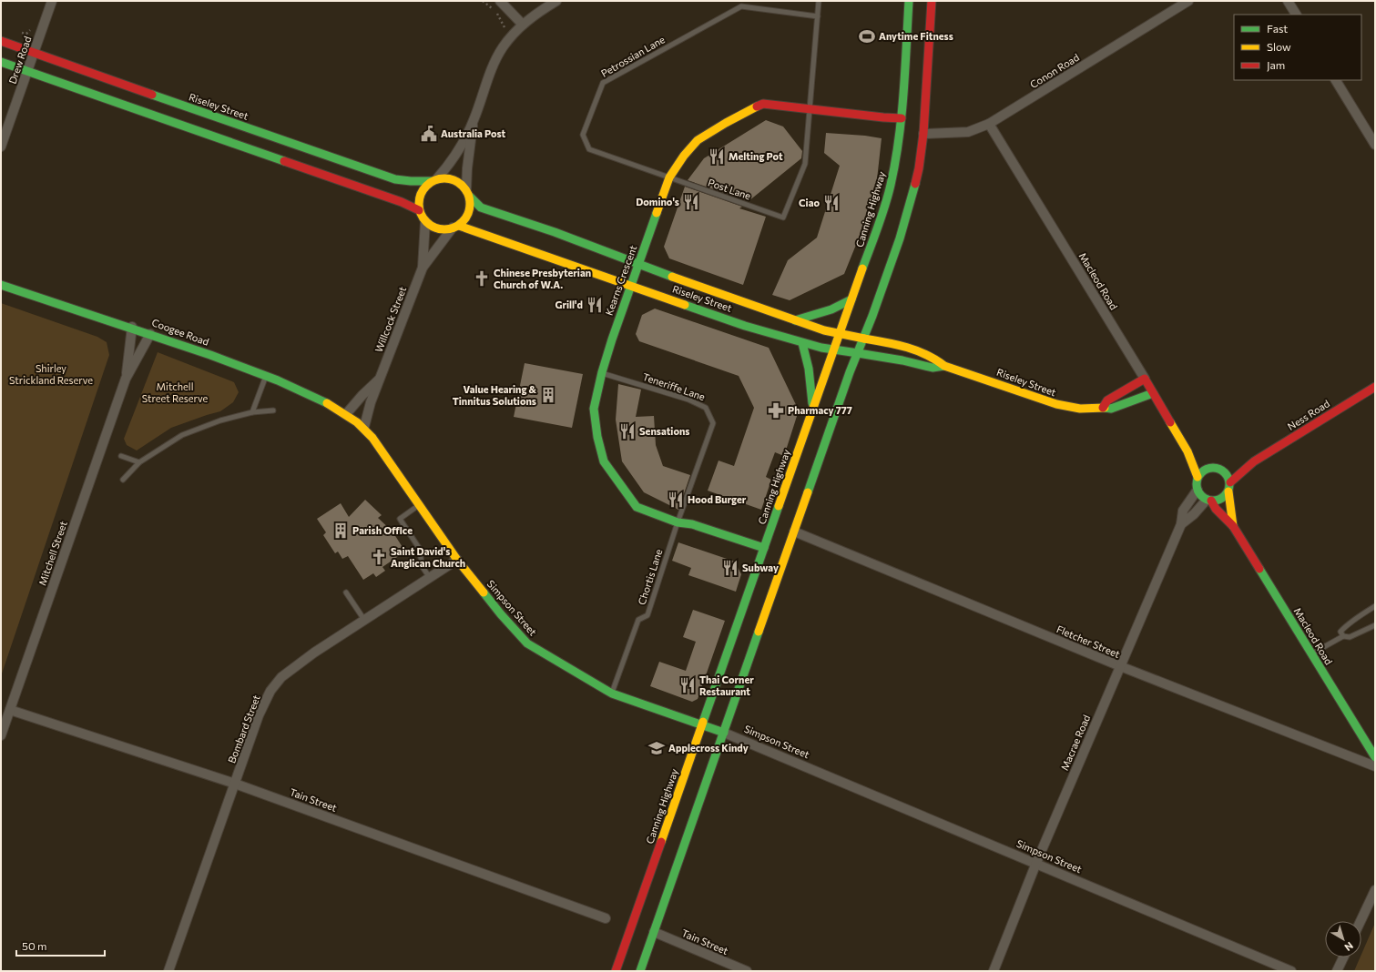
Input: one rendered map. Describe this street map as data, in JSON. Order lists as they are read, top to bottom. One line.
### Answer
{"streets":{"main road":["Riseley Street","Canning Highway","Kearns Crescent","Macleod Road","Coogee Road","Ness Road","Simpson Street"],"street":["Drew Road","Conon Road","Willcock Street","Mitchell Street","Fletcher Street","Bombard Street","Macrae Road","Tain Street"],"lane":["Petrossian Lane","Post Lane","Teneriffe Lane","Chortis Lane"]},"crossings":[["Petrossian Lane","Post Lane"],["Petrossian Lane","Kearns Crescent"],["Drew Road","Riseley Street"],["Conon Road","Macleod Road"],["Riseley Street","Canning Highway"],["Riseley Street","Kearns Crescent"],["Riseley Street","Macleod Road"],["Riseley Street","Willcock Street"],["Post Lane","Kearns Crescent"],["Canning Highway","Kearns Crescent"],["Canning Highway","Simpson Street"],["Kearns Crescent","Teneriffe Lane"],["Kearns Crescent","Chortis Lane"],["Macleod Road","Ness Road"],["Macleod Road","Macrae Road"],["Willcock Street","Coogee Road"],["Willcock Street","Simpson Street"],["Coogee Road","Mitchell Street"],["Coogee Road","Simpson Street"],["Teneriffe Lane","Chortis Lane"],["Mitchell Street","Tain Street"],["Chortis Lane","Simpson Street"],["Simpson Street","Bombard Street"],["Simpson Street","Macrae Road"],["Fletcher Street","Macrae Road"],["Bombard Street","Tain Street"]],"parks":["Shirley Strickland Reserve","Mitchell Street Reserve"],"places":{"sports":["Anytime Fitness"],"public building":["Australia Post"],"restaurant":["Melting Pot","Domino's","Ciao","Grill'd","Sensations","Hood Burger","Subway","Thai Corner Restaurant"],"church":["Chinese Presbyterian Church of W.A.","Saint David's Anglican Church"],"building":["Value Hearing & Tinnitus Solutions","Parish Office"],"pharmacy":["Pharmacy 777"],"school or university":["Applecross Kindy"]},"legend":["Fast","Slow","Jam"],"scale_bar":"50 m","north":"bottom right"}
